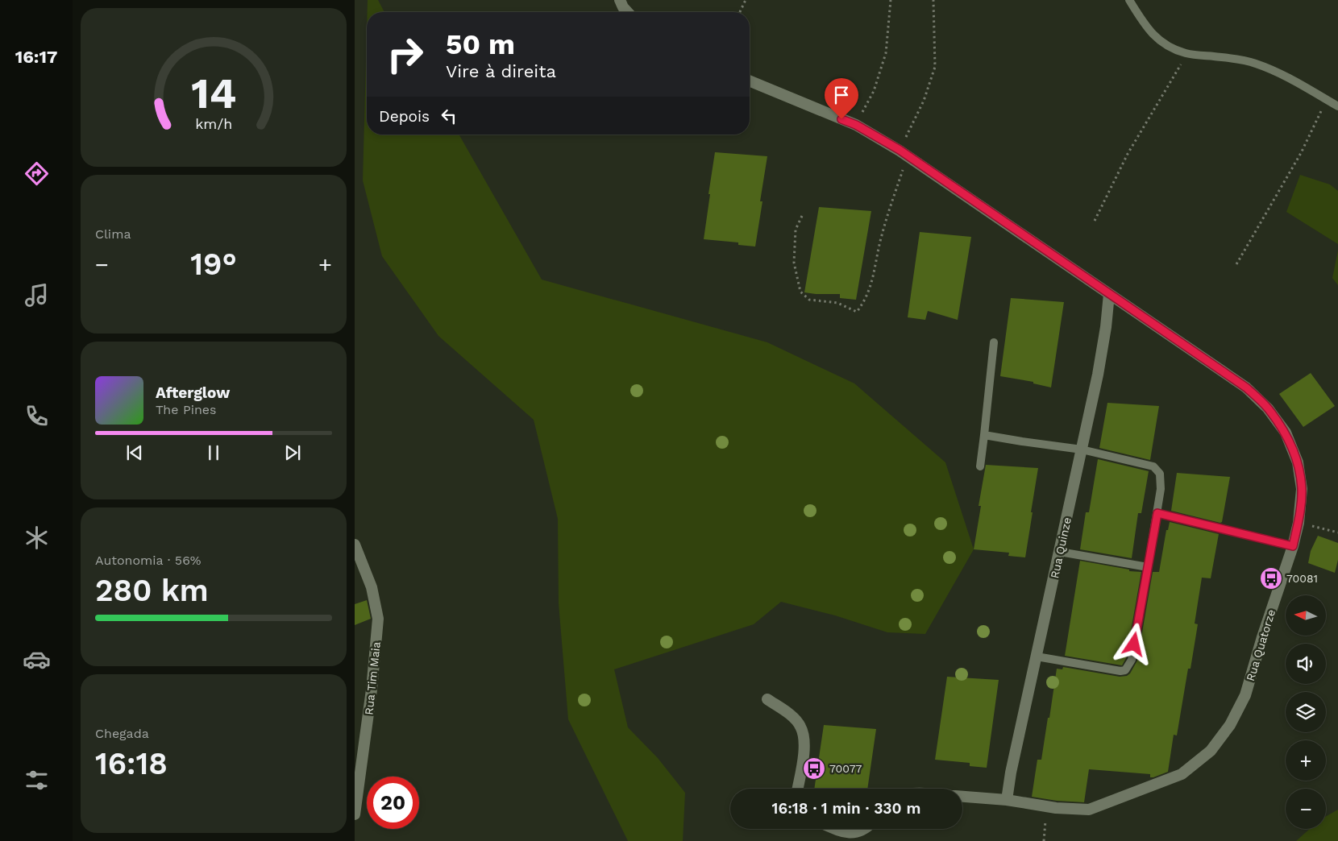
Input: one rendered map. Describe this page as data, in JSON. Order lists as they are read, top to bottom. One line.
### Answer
{"streets":{"street":["Rua Quinze","Rua Quatorze","Rua Tim Maia"]},"crossings":[["Rua Quinze","Rua Quatorze"]],"places":{"bus stop":["70081","70077"]},"north":"left","page":{"tabs":"16:17","turn":["50 m","Vire à direita"],"then":"Depois","tile":["Clima",["Autonomia · 56%","280 km"],["Chegada","16:18"]],"heat":["−","19°","+"],"song":["Afterglow","The Pines"],"map_buttons":["+","−"],"limit":"20","trip":"16:18 · 1 min · 330 m","gauge":["14","km/h"]}}
